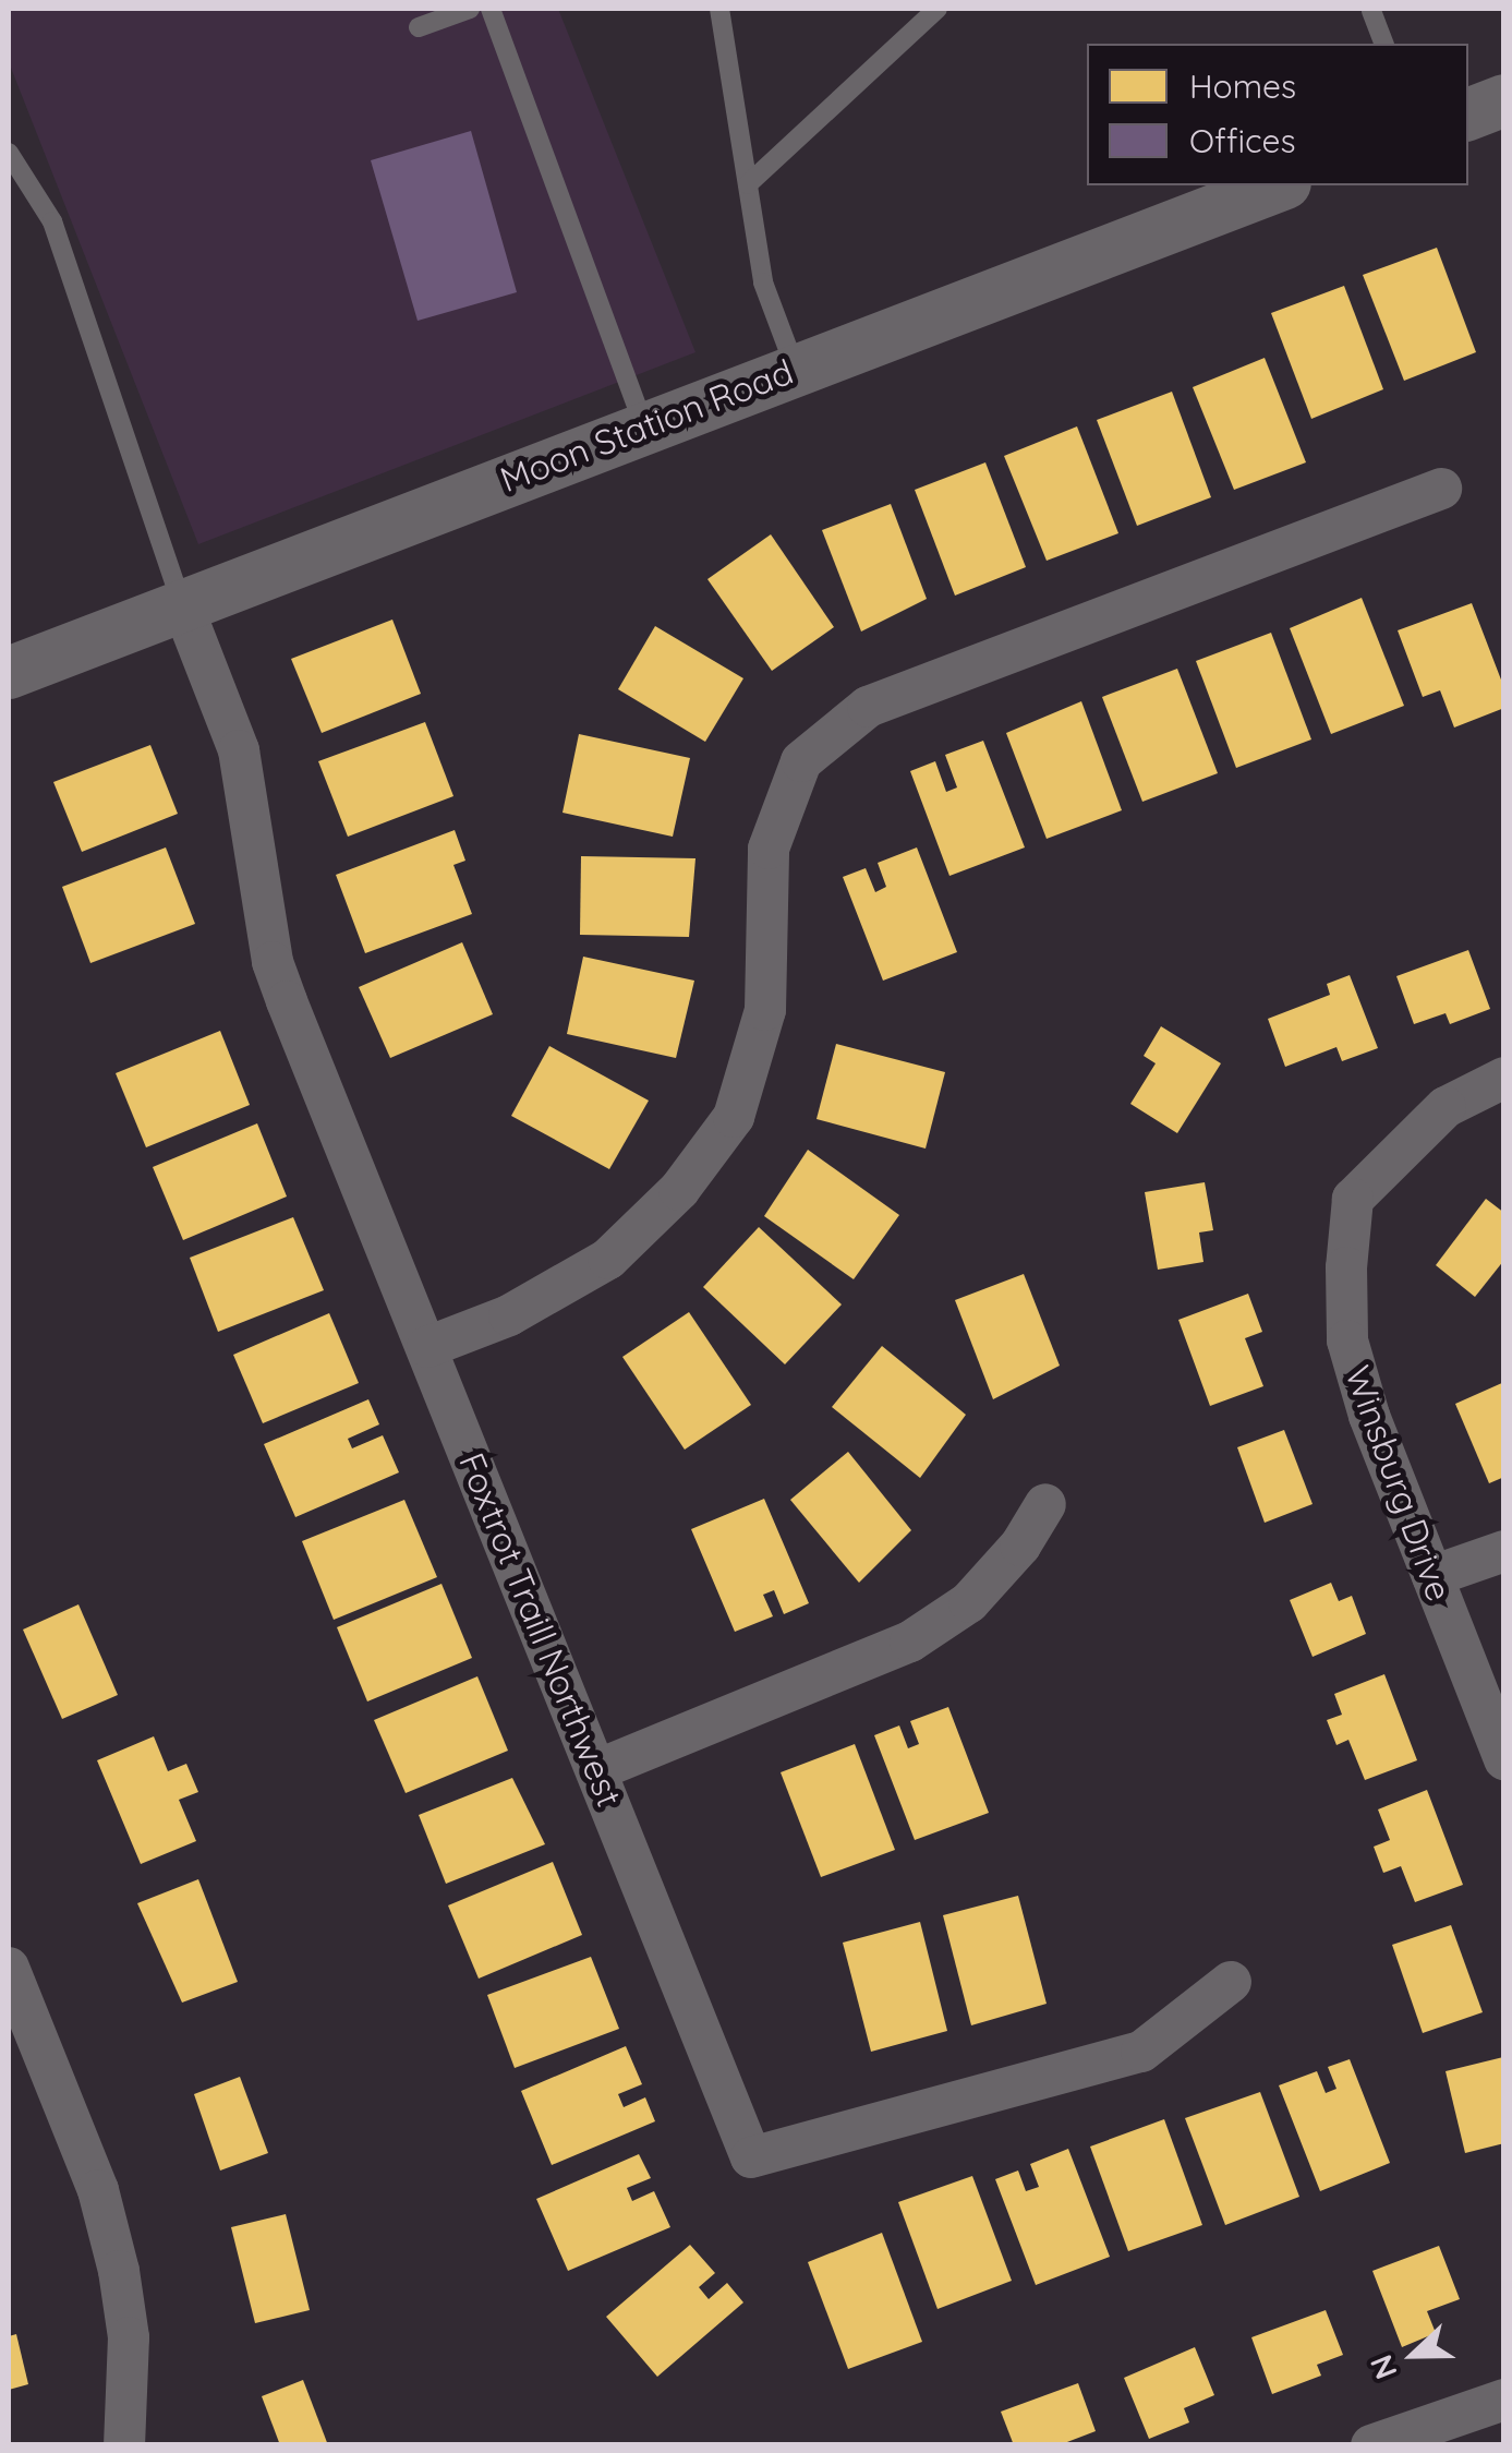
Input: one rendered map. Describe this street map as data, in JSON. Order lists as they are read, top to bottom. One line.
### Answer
{"streets":{"street":["Moon Station Road","Winsburg Drive","Foxtrot Traill Northwest"]},"crossings":[["Moon Station Road","Foxtrot Traill Northwest"]],"legend":["Homes","Offices"],"north":"left"}
